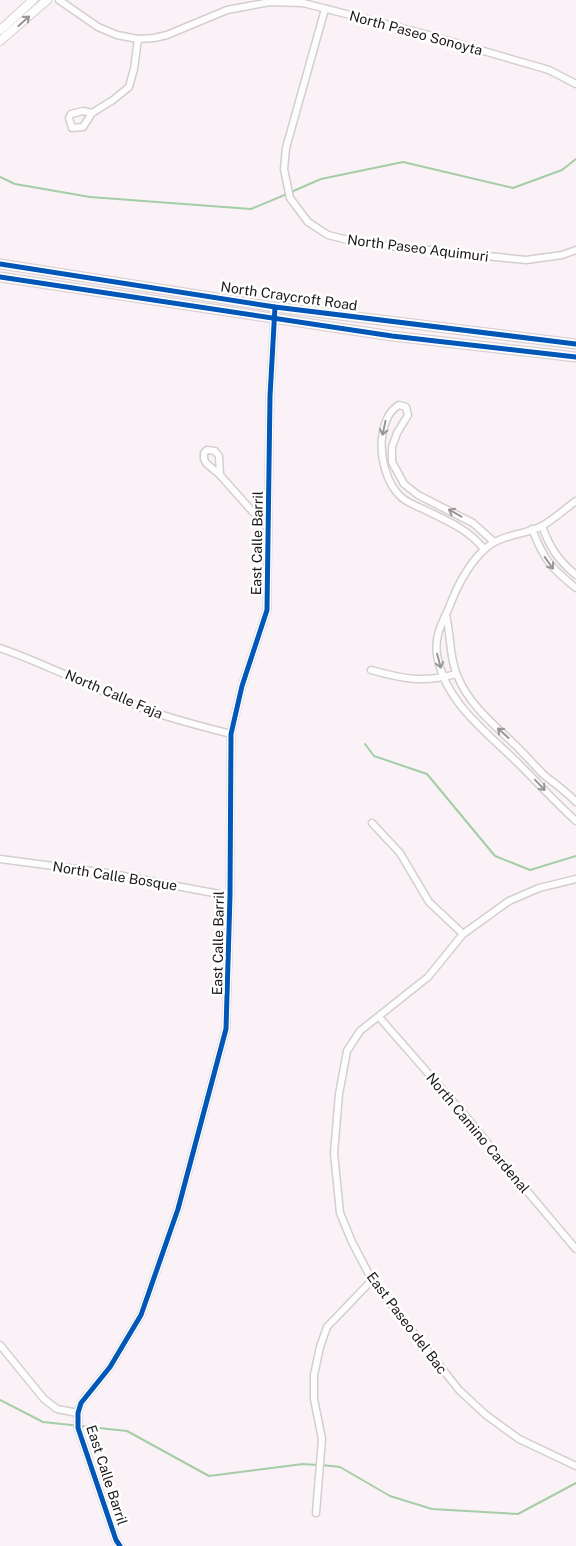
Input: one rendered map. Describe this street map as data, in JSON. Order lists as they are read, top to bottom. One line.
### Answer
{"streets":{"main road":["North Craycroft Road"],"street":["North Paseo Sonoyta","North Paseo Aquimuri","East Calle Barril","North Calle Faja","North Calle Bosque","North Camino Cardenal","East Paseo del Bac"]},"crossings":[["North Paseo Sonoyta","North Paseo Aquimuri"],["North Craycroft Road","East Calle Barril"],["East Calle Barril","North Calle Faja"],["East Calle Barril","North Calle Bosque"],["North Camino Cardenal","East Paseo del Bac"]]}
